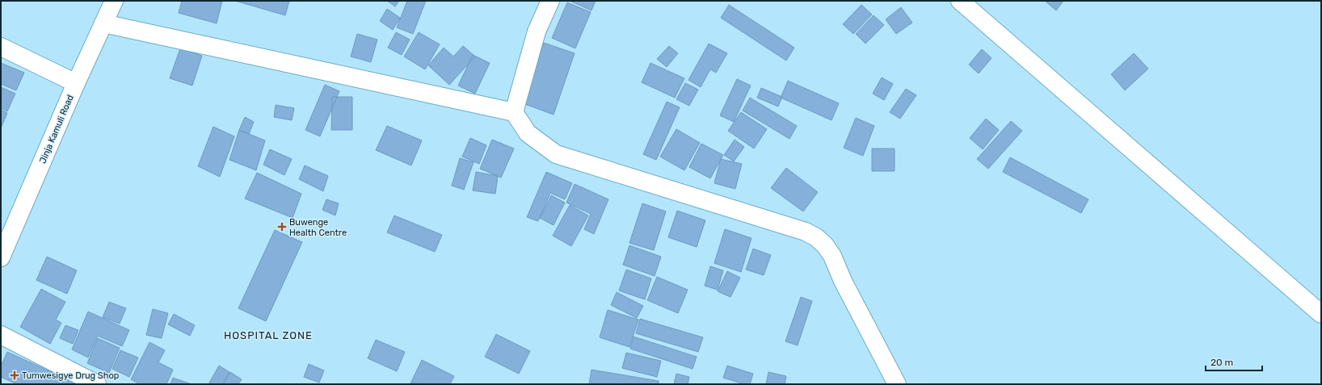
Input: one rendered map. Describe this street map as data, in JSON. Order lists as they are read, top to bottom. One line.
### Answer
{"streets":{"street":["Jinja Kamuli Road"]},"districts":["HOSPITAL ZONE"],"places":{"health":["Buwenge Health Centre","Tumwesigye Drug Shop"]},"scale_bar":"20 m"}
